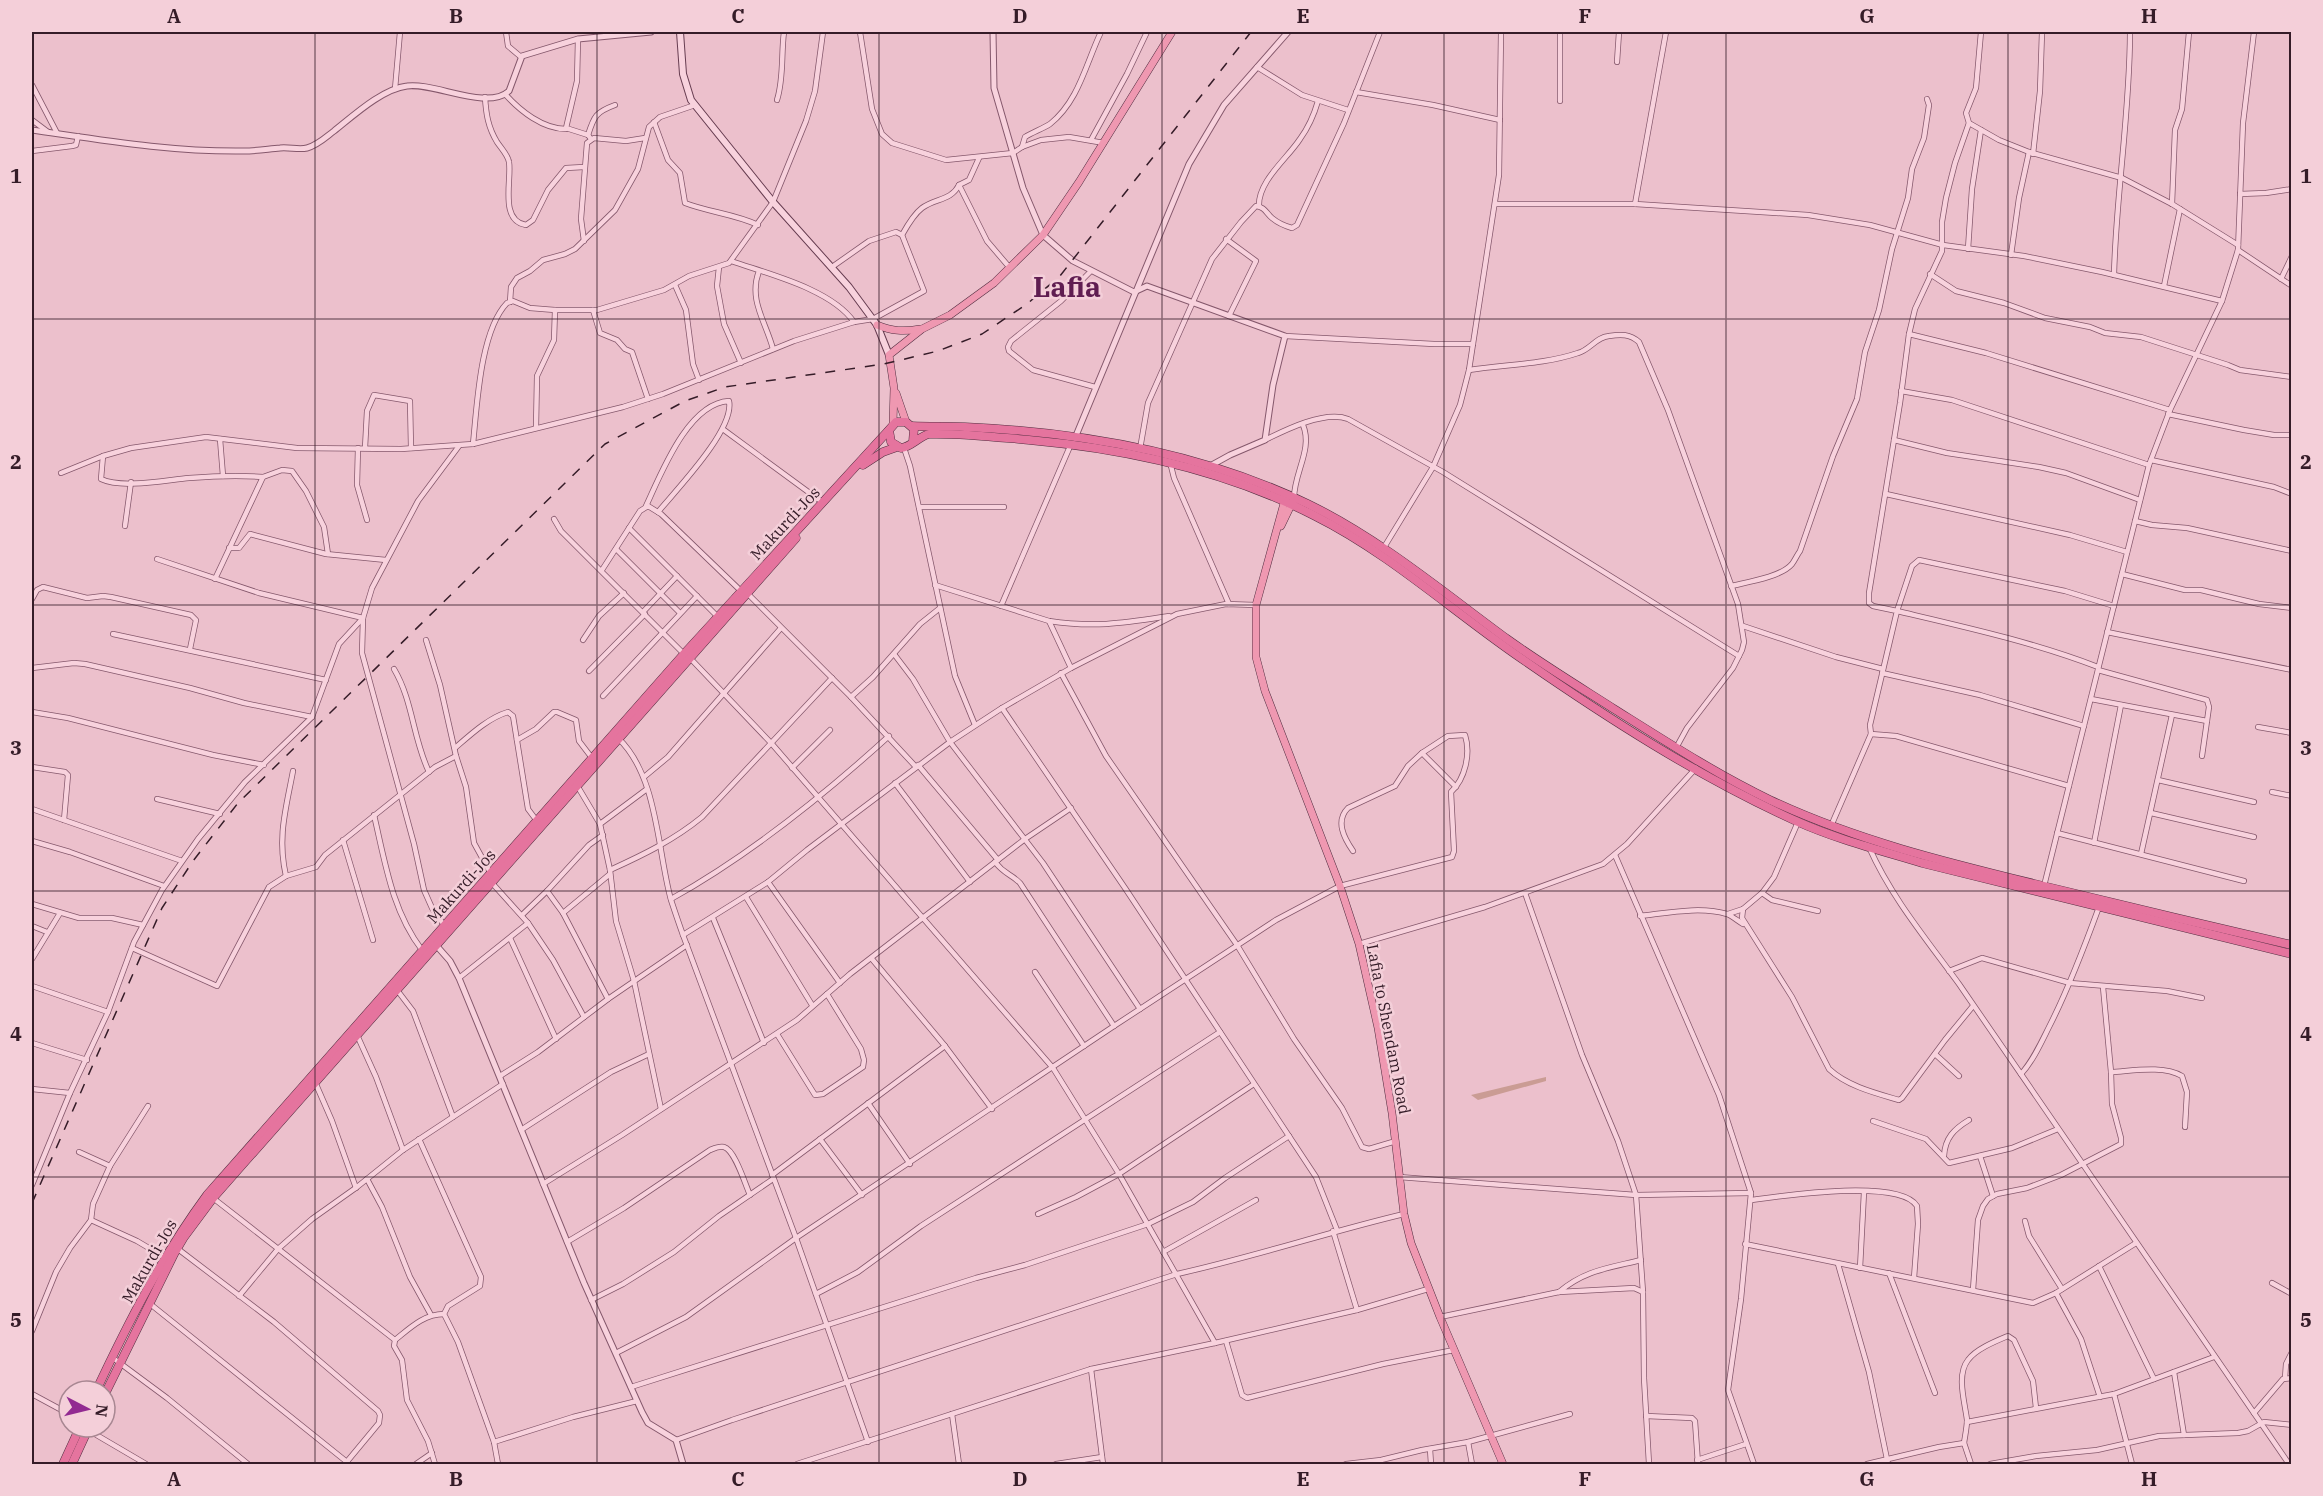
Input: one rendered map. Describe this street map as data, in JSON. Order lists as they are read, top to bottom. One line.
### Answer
{"streets":{"highway":["Makurdi-Jos"],"main road":["Lafia to Shendam Road"]},"districts":["Lafia"],"north":"right","grid":{"columns":["A","B","C","D","E","F","G","H"],"rows":["1","2","3","4","5"]}}
